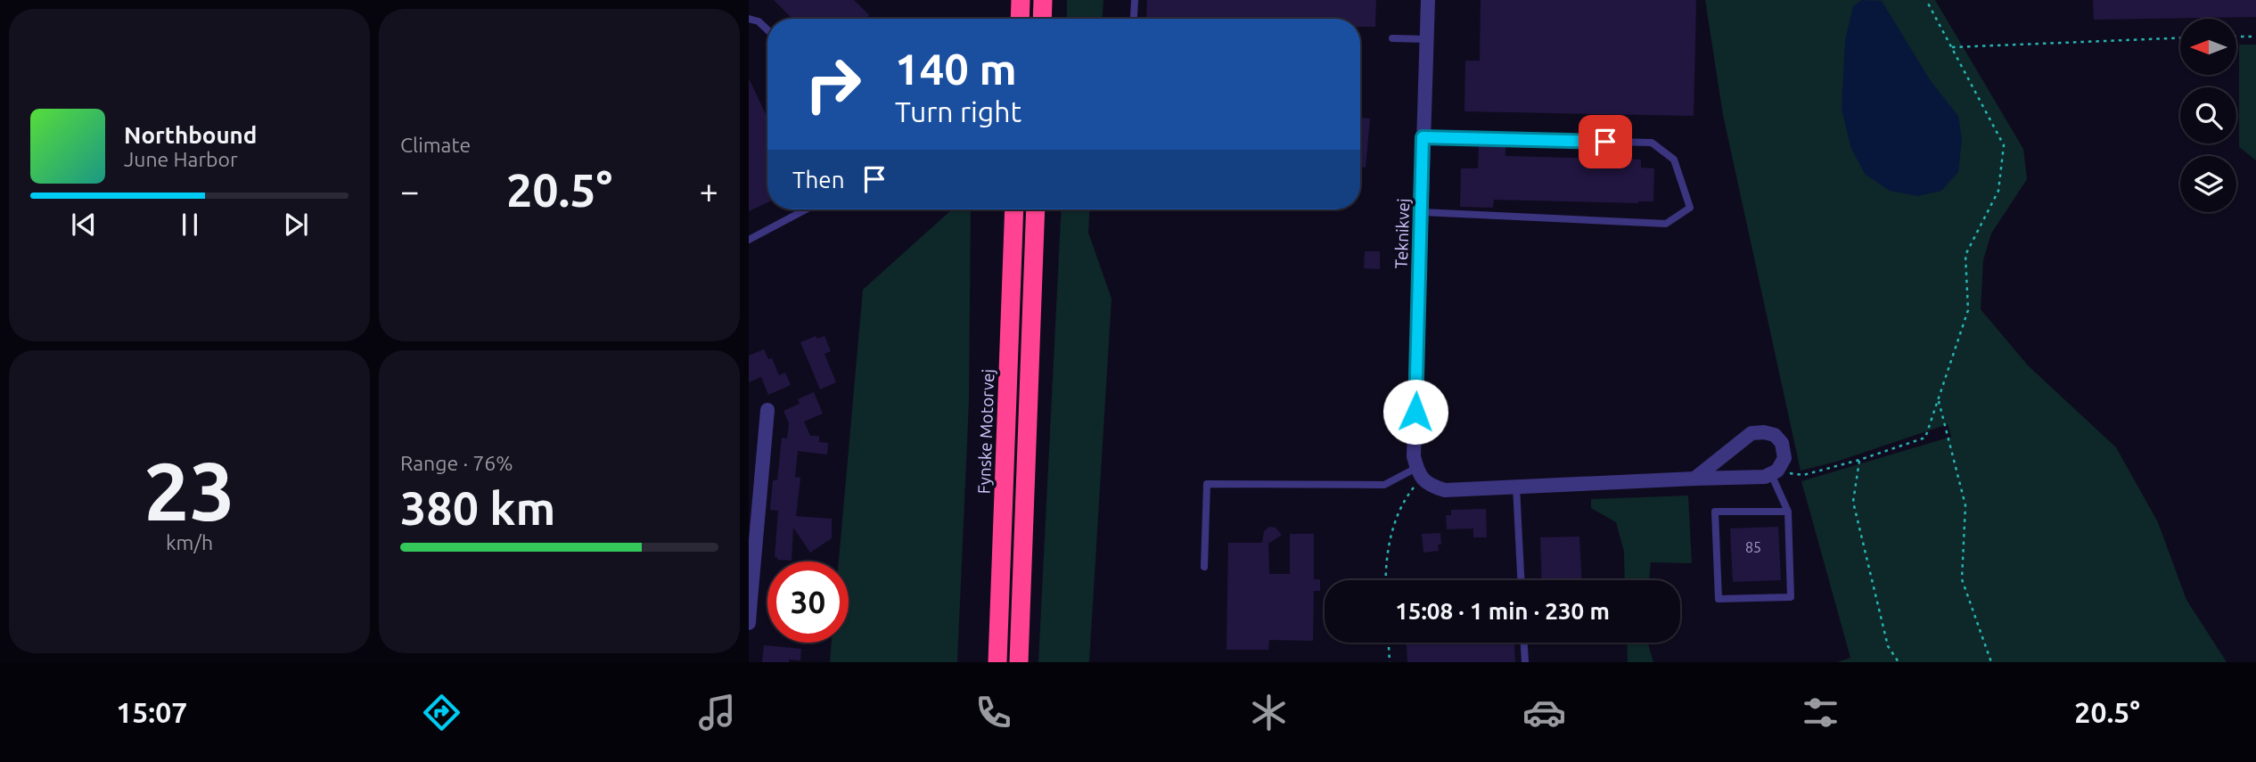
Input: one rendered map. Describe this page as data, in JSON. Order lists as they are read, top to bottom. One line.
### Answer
{"streets":{"highway":["Fynske Motorvej"],"street":["Teknikvej"]},"house_numbers":["85"],"north":"left","page":{"tile":["Climate",["23","km/h"],["Range · 76%","380 km"]],"turn":["140 m","Turn right"],"song":["Northbound","June Harbor"],"then":"Then","heat":["−","20.5°","+"],"limit":"30","trip":"15:08 · 1 min · 230 m","tabs":["15:07","20.5°"]}}
